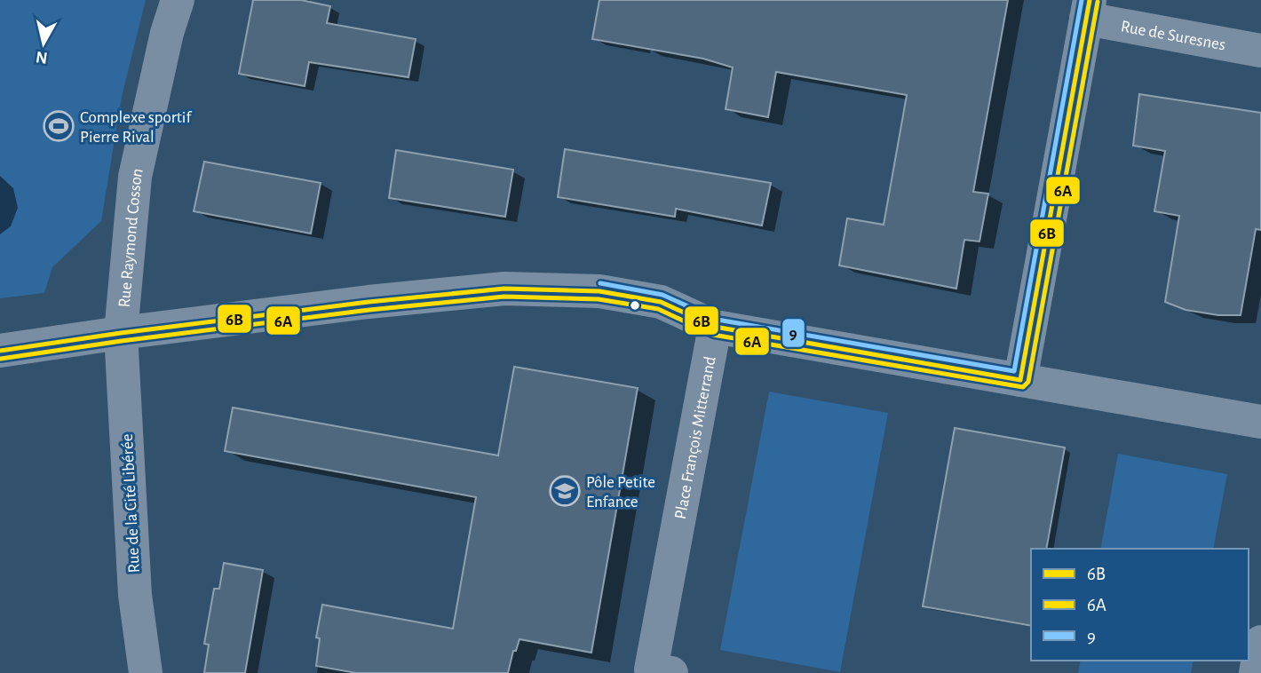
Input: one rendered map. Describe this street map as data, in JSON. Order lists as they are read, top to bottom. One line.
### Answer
{"streets":{"street":["Rue de Suresnes","Rue Raymond Cosson","Place François Mitterrand","Rue de la Cité Libérée"]},"crossings":[["Rue Raymond Cosson","Rue de la Cité Libérée"]],"places":{"sports":["Complexe sportif Pierre Rival"],"school or university":["Pôle Petite Enfance"]},"lines":["transit line 6B","transit line 9","transit line 6A"],"legend":["6B","6A","9"],"north":"bottom"}
